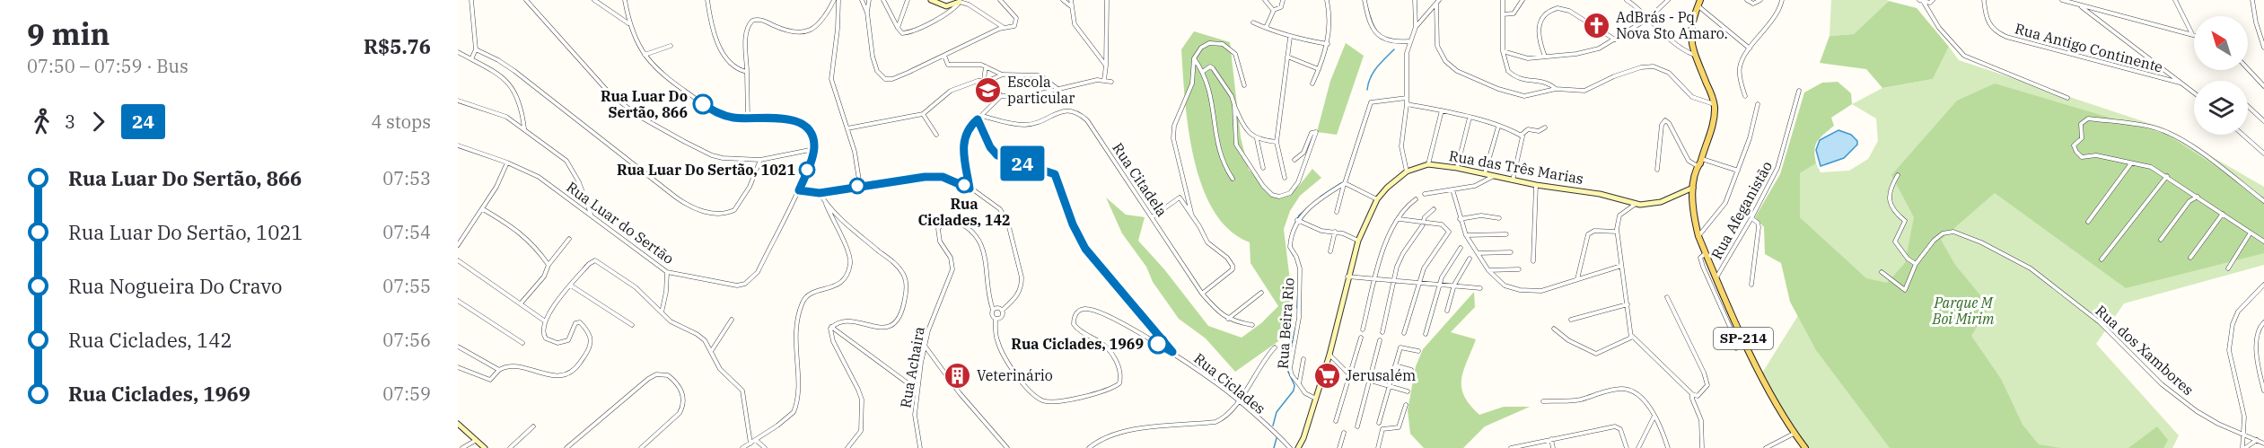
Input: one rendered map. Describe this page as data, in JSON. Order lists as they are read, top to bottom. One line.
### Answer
{"streets":{"main road":["SP-214"],"street":["Rua Antigo Continente","Rua das Três Marias","Rua Citadela","Rua Afeganistão","Rua Luar do Sertão","Rua Beira Rio","Rua dos Xambores","Rua Achaira","Rua Ciclades"]},"crossings":[["Rua das Três Marias","SP-214"],["Rua Afeganistão","SP-214"],["Rua Achaira","Rua Ciclades"]],"parks":["Parque M Boi Mirim"],"places":{"church":["AdBrás - Pq Nova Sto Amaro."],"school or university":["Escola particular"],"other":["Rua Luar Do Sertão, 866","Rua Luar Do Sertão, 1021","Rua Ciclades, 142","Rua Ciclades, 1969"],"building":["Veterinário"],"supermarket":["Jerusalém"]},"lines":["bus line 24"],"north":"top left","page":{"heading":["9 min","07:50 – 07:59 · Bus","R$5.76"],"on_map":"24","legs":["3","24","4 stops"],"list":[{"name":"Rua Luar Do Sertão, 866","value":"07:53"},{"name":"Rua Luar Do Sertão, 1021","value":"07:54"},{"name":"Rua Nogueira Do Cravo","value":"07:55"},{"name":"Rua Ciclades, 142","value":"07:56"},{"name":"Rua Ciclades, 1969","value":"07:59"}]}}
